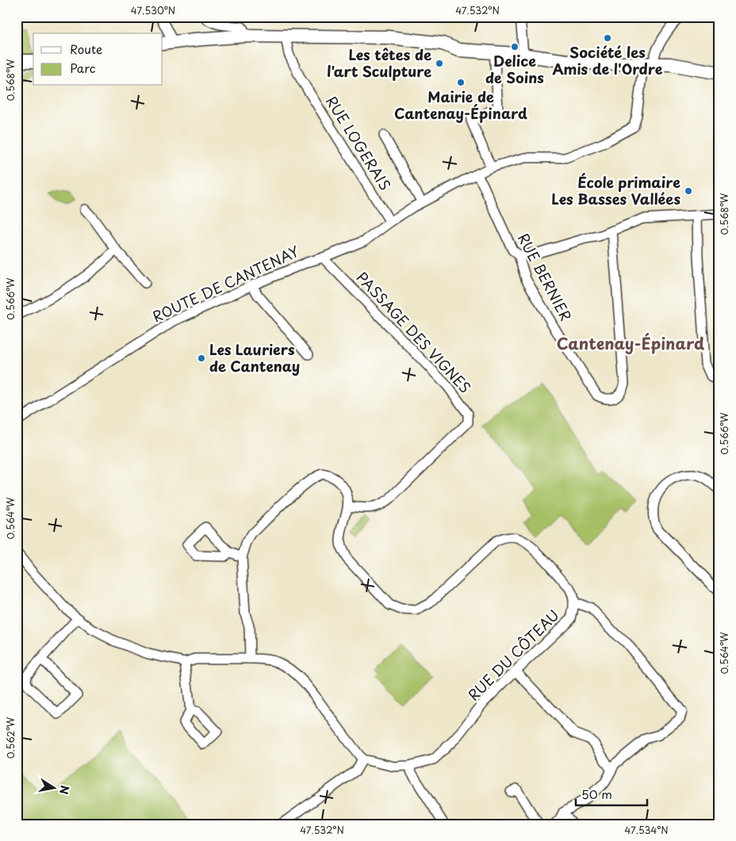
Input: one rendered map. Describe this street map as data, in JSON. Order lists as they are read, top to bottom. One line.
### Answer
{"streets":{"street":["RUE LOGERAIS","RUE BERNIER","ROUTE DE CANTENAY","PASSAGE DES VIGNES","RUE DU CÔTEAU"]},"crossings":[["RUE LOGERAIS","ROUTE DE CANTENAY"],["RUE BERNIER","ROUTE DE CANTENAY"],["ROUTE DE CANTENAY","PASSAGE DES VIGNES"],["PASSAGE DES VIGNES","RUE DU CÔTEAU"]],"districts":["Cantenay-Épinard"],"places":["Société les Amis de l'Ordre","Delice de Soins","Les têtes de l'art Sculpture","Mairie de Cantenay-Épinard","École primaire Les Basses Vallées","Les Lauriers de Cantenay"],"legend":["Route","Parc"],"scale_bar":"50 m","north":"right","coordinates":["47.530°N","47.532°N","0.568°W","0.566°W","0.564°W","0.562°W","47.534°N"]}
